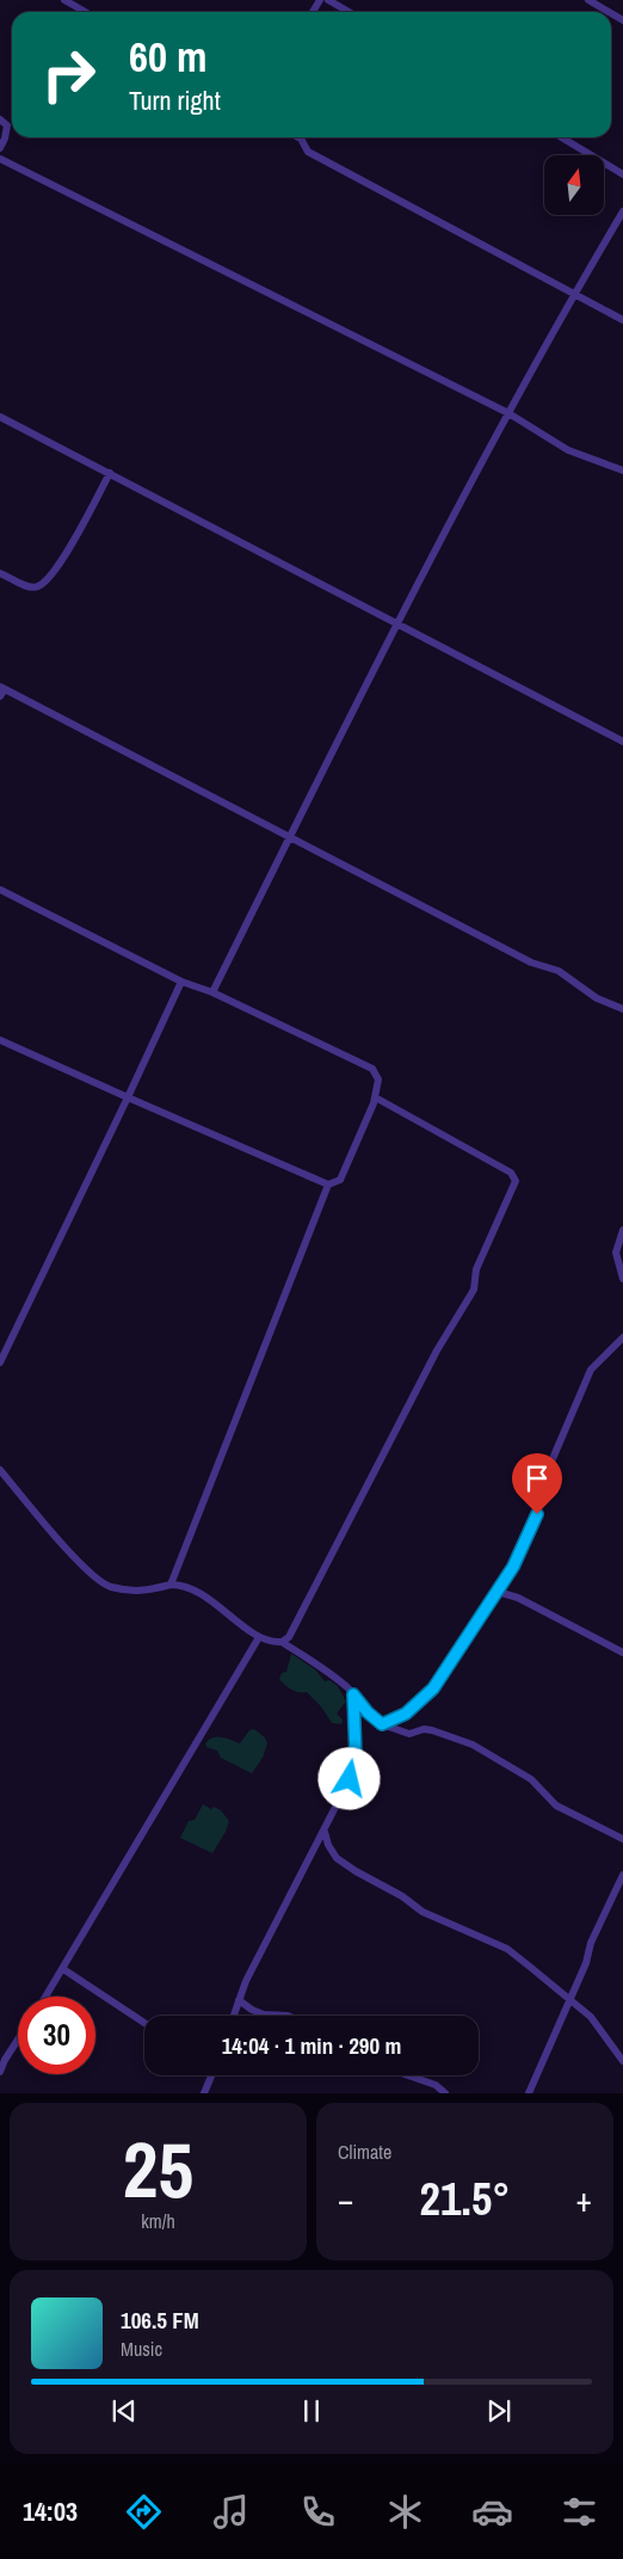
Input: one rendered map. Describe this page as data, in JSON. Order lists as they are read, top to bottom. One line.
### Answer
{"north":"top","page":{"turn":["60 m","Turn right"],"limit":"30","trip":"14:04 · 1 min · 290 m","tile":[["25","km/h"],"Climate"],"heat":["−","21.5°","+"],"song":["106.5 FM","Music"],"tabs":"14:03"}}
